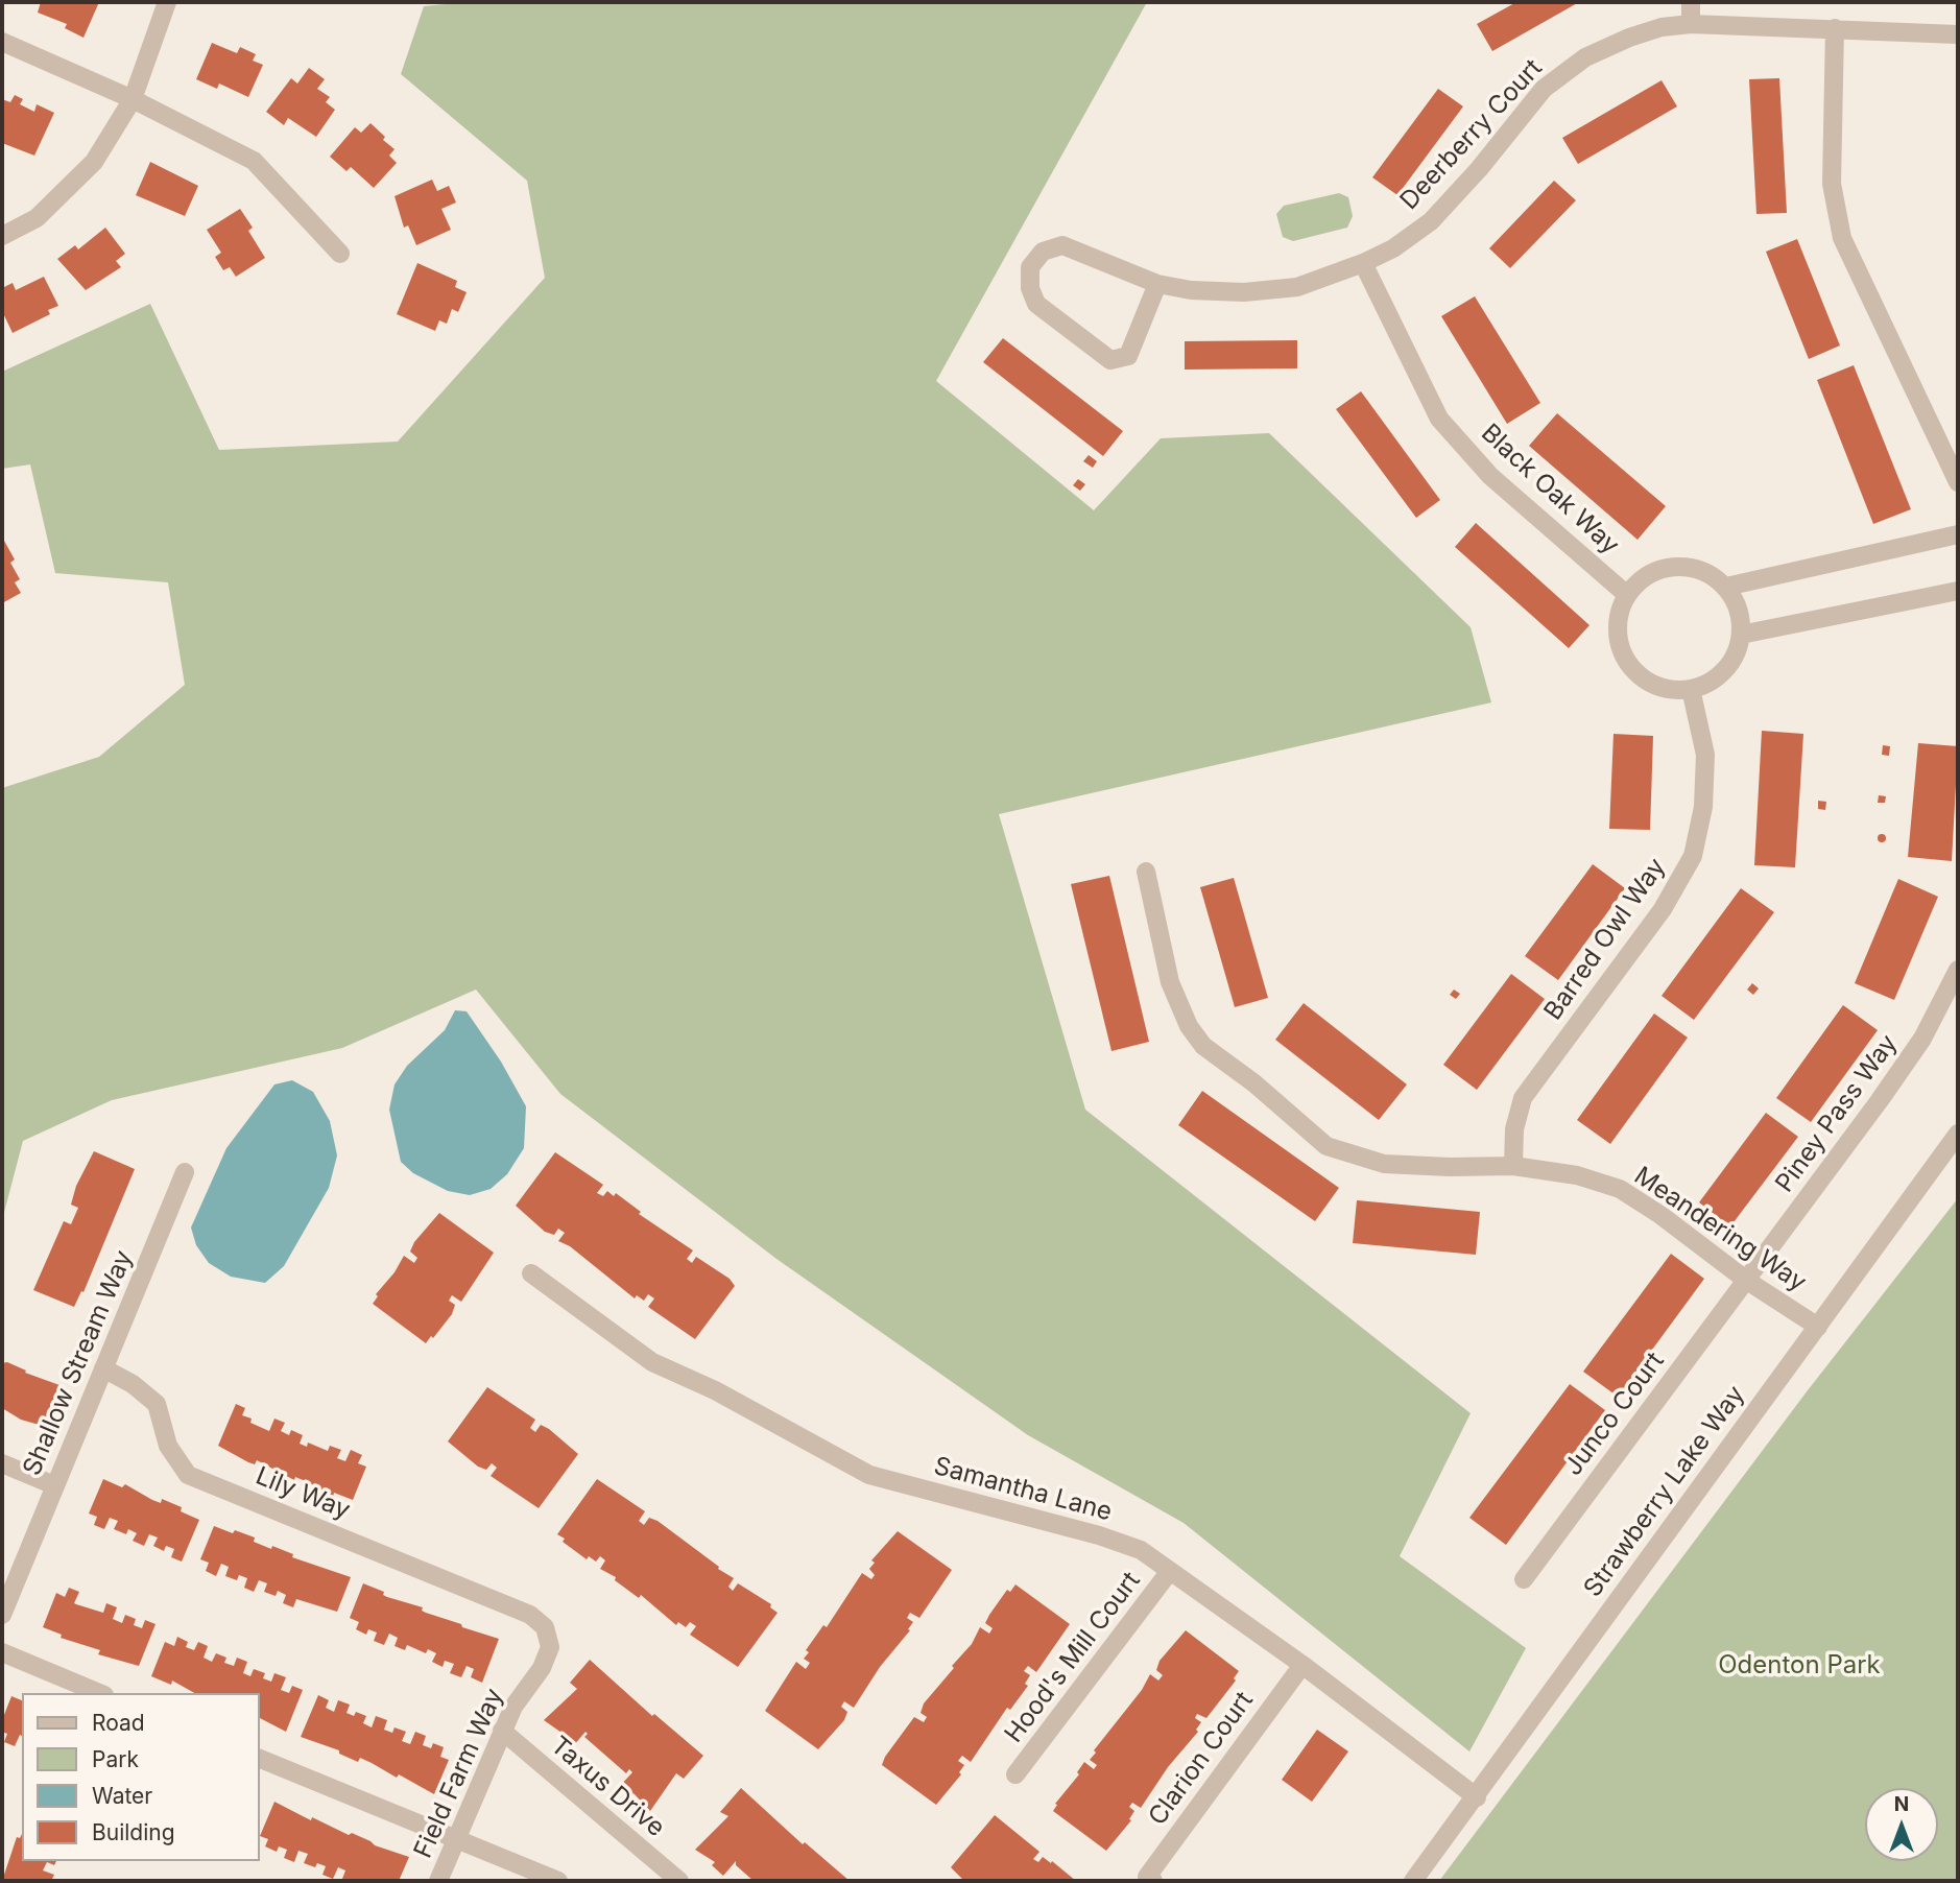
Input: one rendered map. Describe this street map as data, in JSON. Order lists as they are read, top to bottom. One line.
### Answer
{"streets":{"street":["Deerberry Court","Black Oak Way","Barred Owl Way","Piney Pass Way","Meandering Way","Shallow Stream Way","Junco Court","Samantha Lane","Strawberry Lake Way","Lily Way","Hood's Mill Court","Clarion Court","Field Farm Way","Taxus Drive"]},"crossings":[["Deerberry Court","Black Oak Way"],["Black Oak Way","Barred Owl Way"],["Barred Owl Way","Meandering Way"],["Piney Pass Way","Meandering Way"],["Piney Pass Way","Junco Court"],["Meandering Way","Junco Court"],["Meandering Way","Strawberry Lake Way"],["Shallow Stream Way","Lily Way"],["Samantha Lane","Strawberry Lake Way"],["Samantha Lane","Hood's Mill Court"],["Samantha Lane","Clarion Court"],["Lily Way","Field Farm Way"],["Field Farm Way","Taxus Drive"]],"parks":["Odenton Park"],"legend":["Road","Park","Water","Building"],"north":"top"}
